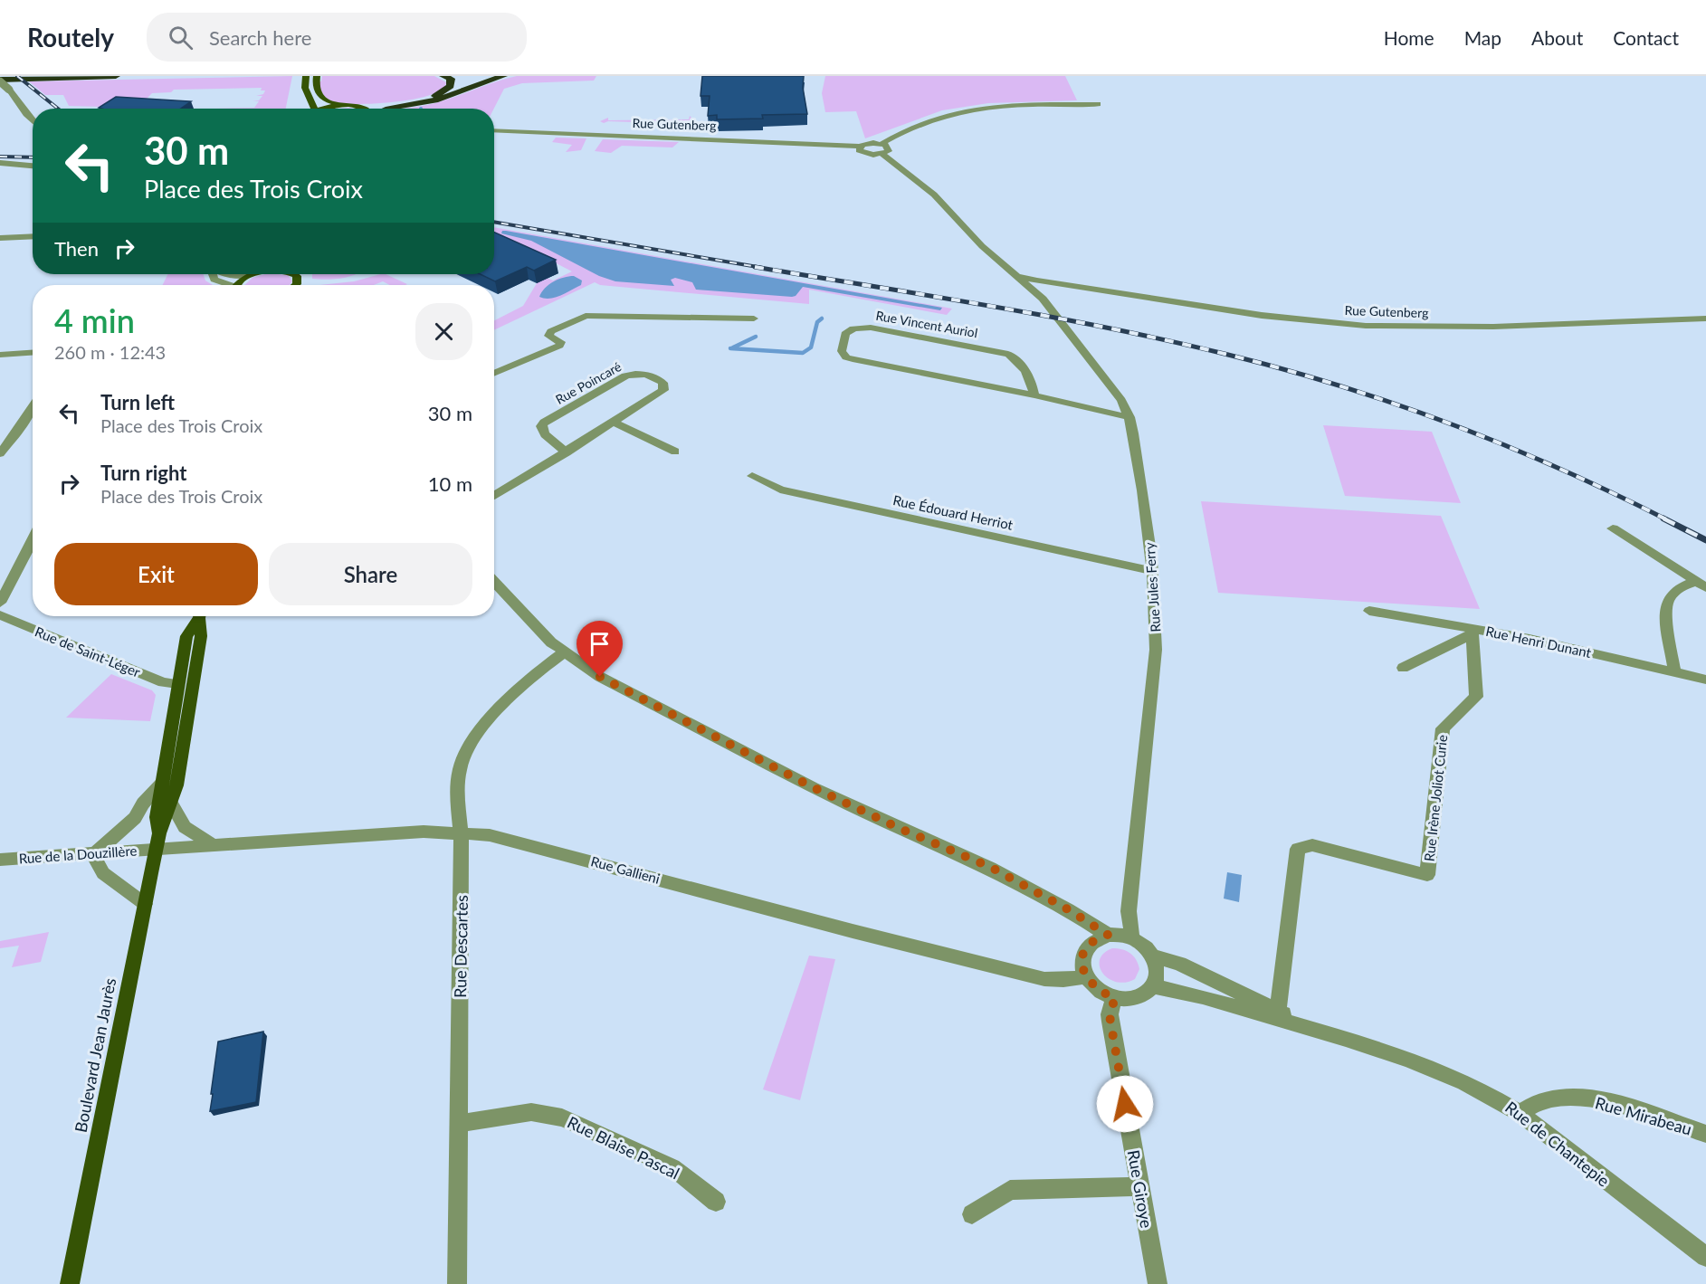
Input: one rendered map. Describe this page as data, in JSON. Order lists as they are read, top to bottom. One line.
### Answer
{"streets":{"main road":["Boulevard Jean Jaurès"],"street":["Rue Gutenberg","Rue Vincent Auriol","Rue Poincaré","Rue Édouard Herriot","Rue Jules Ferry","Rue Henri Dunant","Rue de Saint-Léger","Rue Irène Joliot Curie","Rue de la Douzillère","Rue Gallieni","Rue Descartes","Rue Mirabeau","Rue de Chantepie","Rue Blaise Pascal","Rue Giroye"]},"crossings":[["Rue Gutenberg","Rue Jules Ferry"],["Rue Vincent Auriol","Rue Jules Ferry"],["Rue Édouard Herriot","Rue Jules Ferry"],["Rue Jules Ferry","Rue Gallieni"],["Rue Jules Ferry","Rue de Chantepie"],["Rue Jules Ferry","Rue Giroye"],["Rue Henri Dunant","Rue Irène Joliot Curie"],["Rue de Saint-Léger","Boulevard Jean Jaurès"],["Rue Irène Joliot Curie","Rue de Chantepie"],["Rue de la Douzillère","Rue Gallieni"],["Rue de la Douzillère","Boulevard Jean Jaurès"],["Rue Gallieni","Rue Descartes"],["Rue Gallieni","Boulevard Jean Jaurès"],["Rue Gallieni","Rue de Chantepie"],["Rue Gallieni","Rue Giroye"],["Rue Descartes","Rue Blaise Pascal"],["Rue Mirabeau","Rue de Chantepie"],["Rue de Chantepie","Rue Giroye"]],"page":{"header":"Routely","search":"Search here","nav":["Home","Map","About","Contact"],"turn":["30 m","Place des Trois Croix"],"then":"Then","heading":["4 min","260 m · 12:43"],"list":[{"name":"Turn left","note":"Place des Trois Croix","value":"30 m"},{"name":"Turn right","note":"Place des Trois Croix","value":"10 m"}],"buttons":["Exit","Share"]}}
